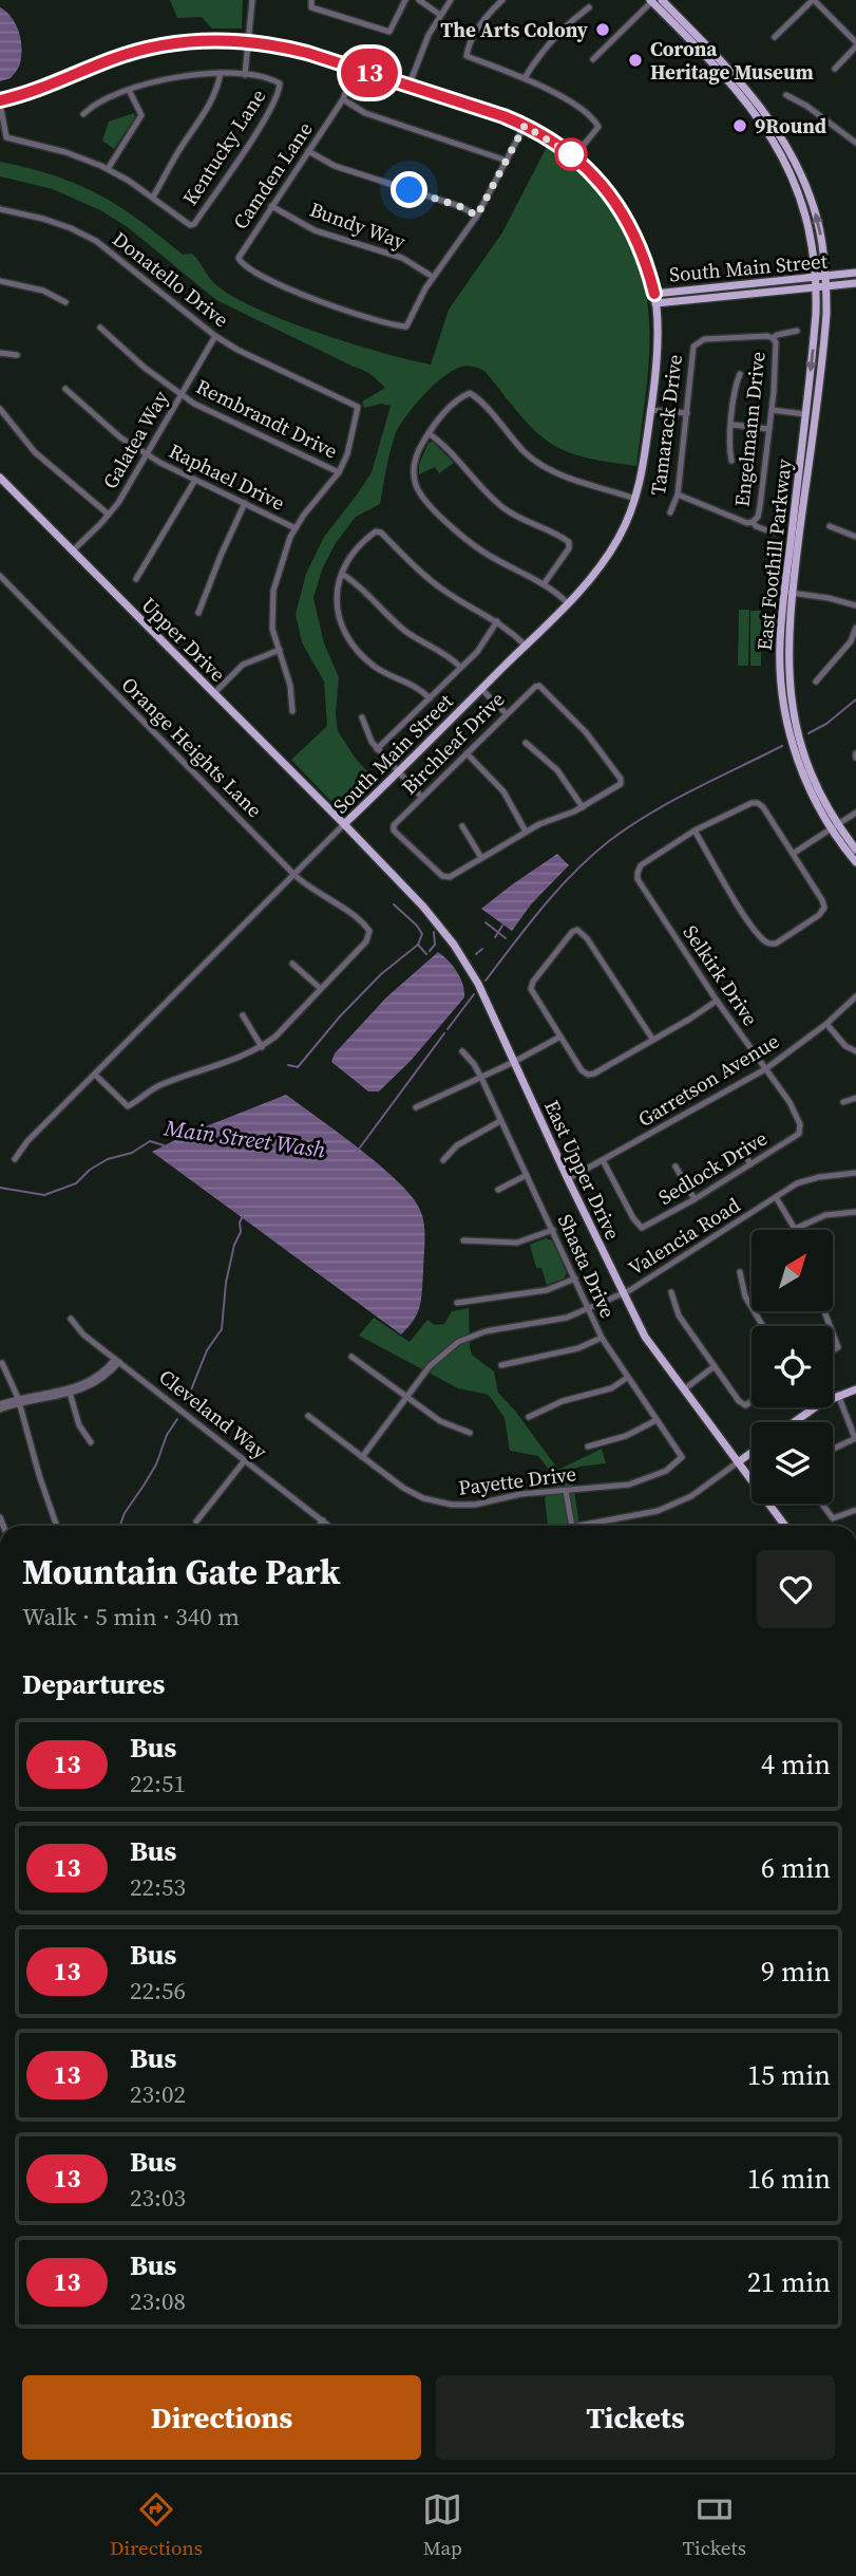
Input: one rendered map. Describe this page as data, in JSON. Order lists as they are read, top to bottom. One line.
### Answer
{"streets":{"main road":["South Main Street","East Foothill Parkway","Upper Drive","East Upper Drive"],"street":["Kentucky Lane","Camden Lane","Bundy Way","Donatello Drive","Rembrandt Drive","Tamarack Drive","Engelmann Drive","Galatea Way","Raphael Drive","Birchleaf Drive","Orange Heights Lane","Selkirk Drive","Garretson Avenue","Sedlock Drive","Valencia Road","Shasta Drive","Cleveland Way","Payette Drive"]},"crossings":[["Camden Lane","Bundy Way"],["South Main Street","East Foothill Parkway"],["South Main Street","Upper Drive"],["South Main Street","Orange Heights Lane"],["South Main Street","East Upper Drive"],["Donatello Drive","Rembrandt Drive"],["Donatello Drive","Galatea Way"],["Rembrandt Drive","Galatea Way"],["Tamarack Drive","Engelmann Drive"],["Galatea Way","Raphael Drive"],["Galatea Way","Upper Drive"],["Upper Drive","East Upper Drive"],["Selkirk Drive","Garretson Avenue"],["Selkirk Drive","Sedlock Drive"],["Garretson Avenue","Sedlock Drive"],["Garretson Avenue","East Upper Drive"],["East Upper Drive","Valencia Road"],["Valencia Road","Shasta Drive"],["Valencia Road","Payette Drive"],["Shasta Drive","Payette Drive"]],"water":["Main Street Wash"],"places":["The Arts Colony","Corona Heritage Museum","9Round"],"lines":["bus line 13"],"north":"top right","page":{"on_map":"13","heading":[["Mountain Gate Park","Walk · 5 min · 340 m"],"Departures"],"list":[{"mark":"13","name":"Bus","note":"22:51","value":"4 min"},{"mark":"13","name":"Bus","note":"22:53","value":"6 min"},{"mark":"13","name":"Bus","note":"22:56","value":"9 min"},{"mark":"13","name":"Bus","note":"23:02","value":"15 min"},{"mark":"13","name":"Bus","note":"23:03","value":"16 min"},{"mark":"13","name":"Bus","note":"23:08","value":"21 min"}],"buttons":["Directions","Tickets"],"tabs":["Directions","Map","Tickets"]}}
